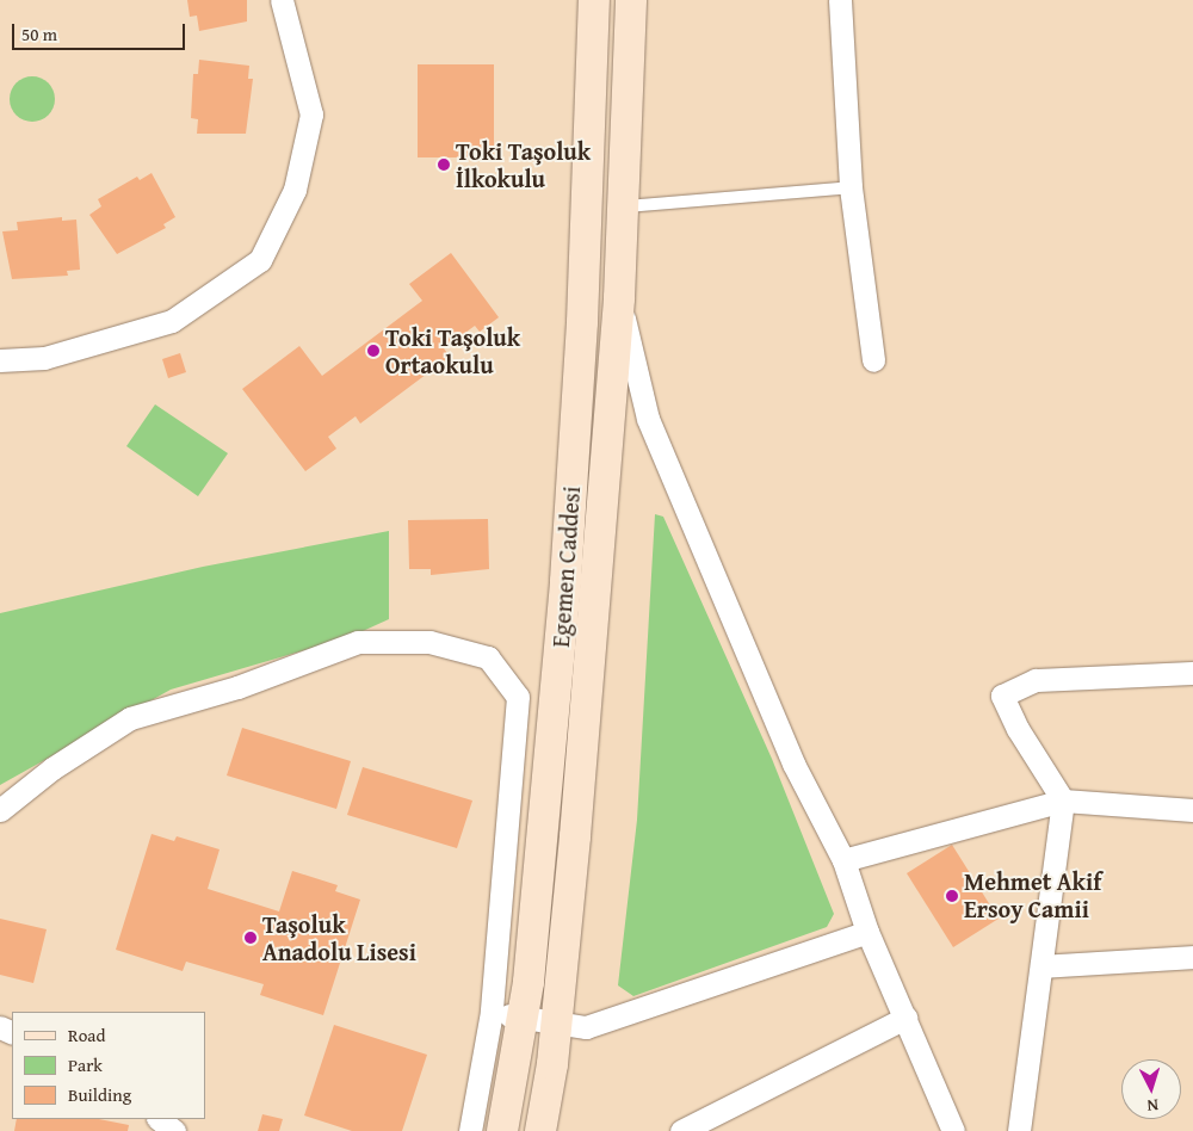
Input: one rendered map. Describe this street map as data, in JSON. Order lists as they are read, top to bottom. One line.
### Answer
{"streets":{"main road":["Egemen Caddesi"]},"places":["Toki Taşoluk İlkokulu","Toki Taşoluk Ortaokulu","Mehmet Akif Ersoy Camii","Taşoluk Anadolu Lisesi"],"legend":["Road","Park","Building"],"scale_bar":"50 m","north":"bottom"}
